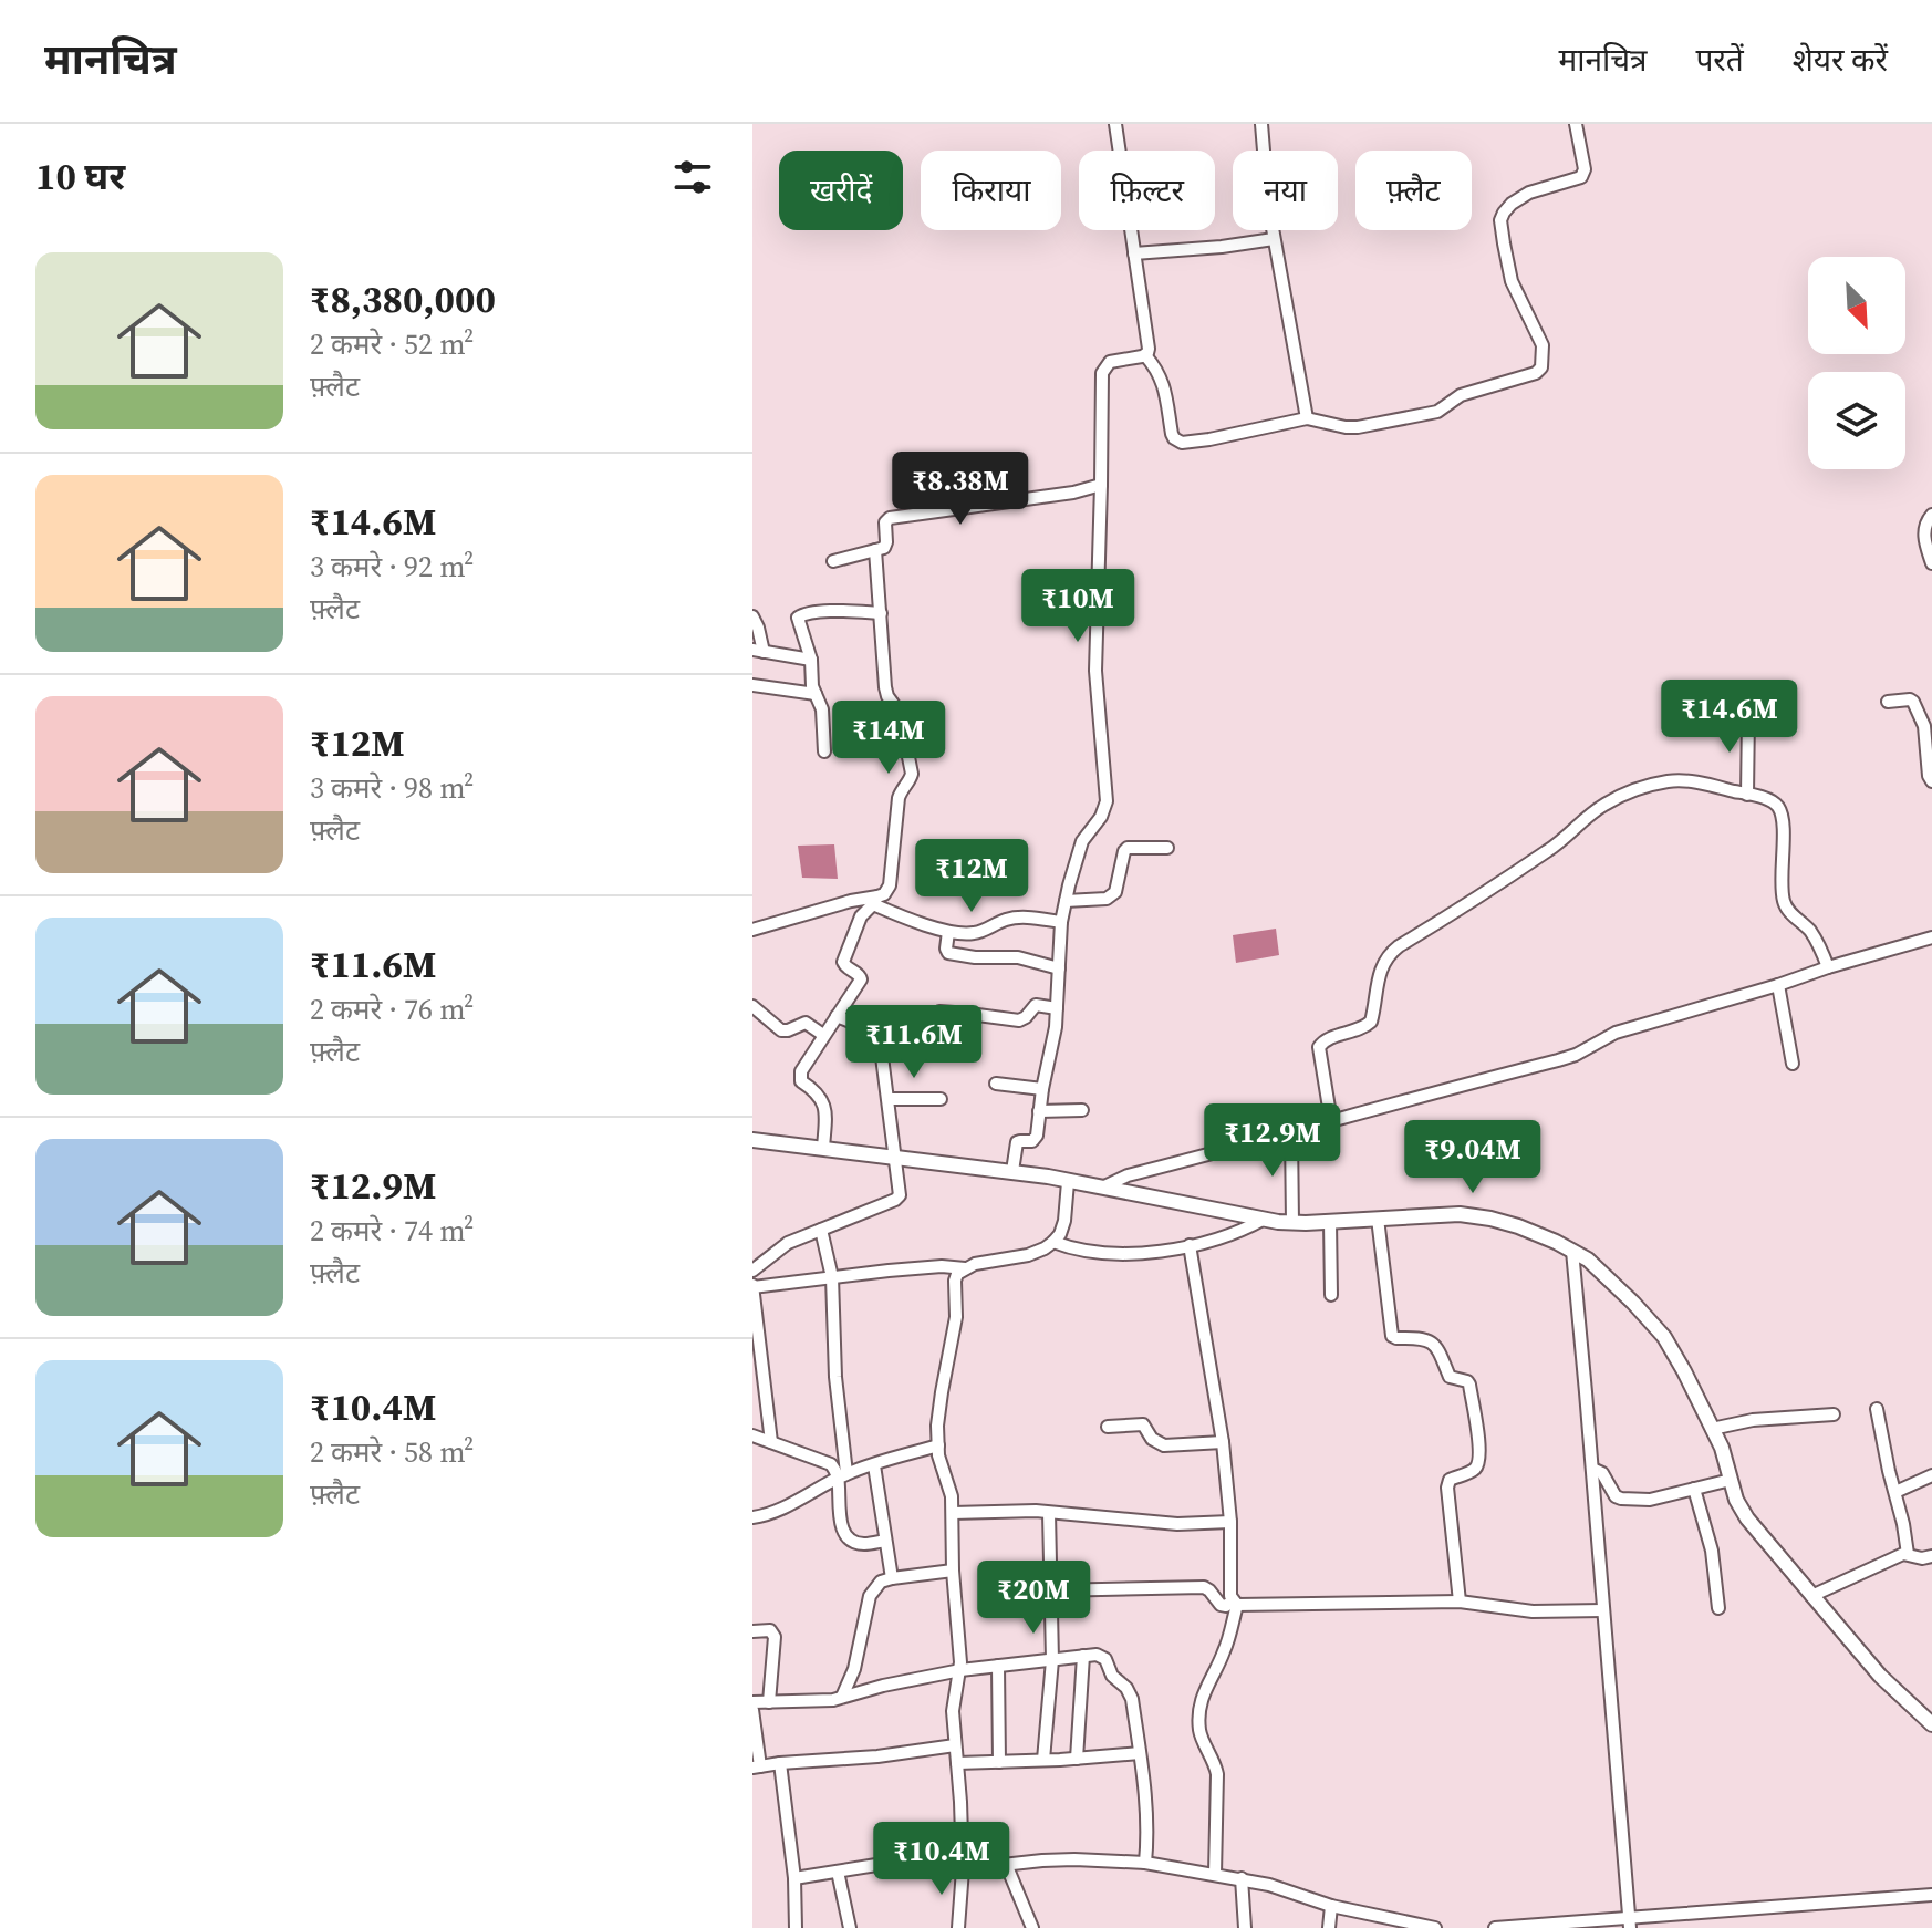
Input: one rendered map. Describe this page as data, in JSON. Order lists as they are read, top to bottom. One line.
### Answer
{"north":"bottom right","page":{"header":"मानचित्र","nav":["मानचित्र","परतें","शेयर करें"],"heading":"10 घर","chip":["खरीदें","किराया","फ़िल्टर","नया","फ़्लैट"],"list":[{"name":"₹8,380,000","note":"2 कमरे · 52 m² · फ़्लैट"},{"name":"₹14.6M","note":"3 कमरे · 92 m² · फ़्लैट"},{"name":"₹12M","note":"3 कमरे · 98 m² · फ़्लैट"},{"name":"₹11.6M","note":"2 कमरे · 76 m² · फ़्लैट"},{"name":"₹12.9M","note":"2 कमरे · 74 m² · फ़्लैट"},{"name":"₹10.4M","note":"2 कमरे · 58 m² · फ़्लैट"}],"price":["₹8.38M","₹10M","₹14.6M","₹14M","₹12M","₹11.6M","₹12.9M","₹9.04M","₹20M","₹10.4M"]}}
